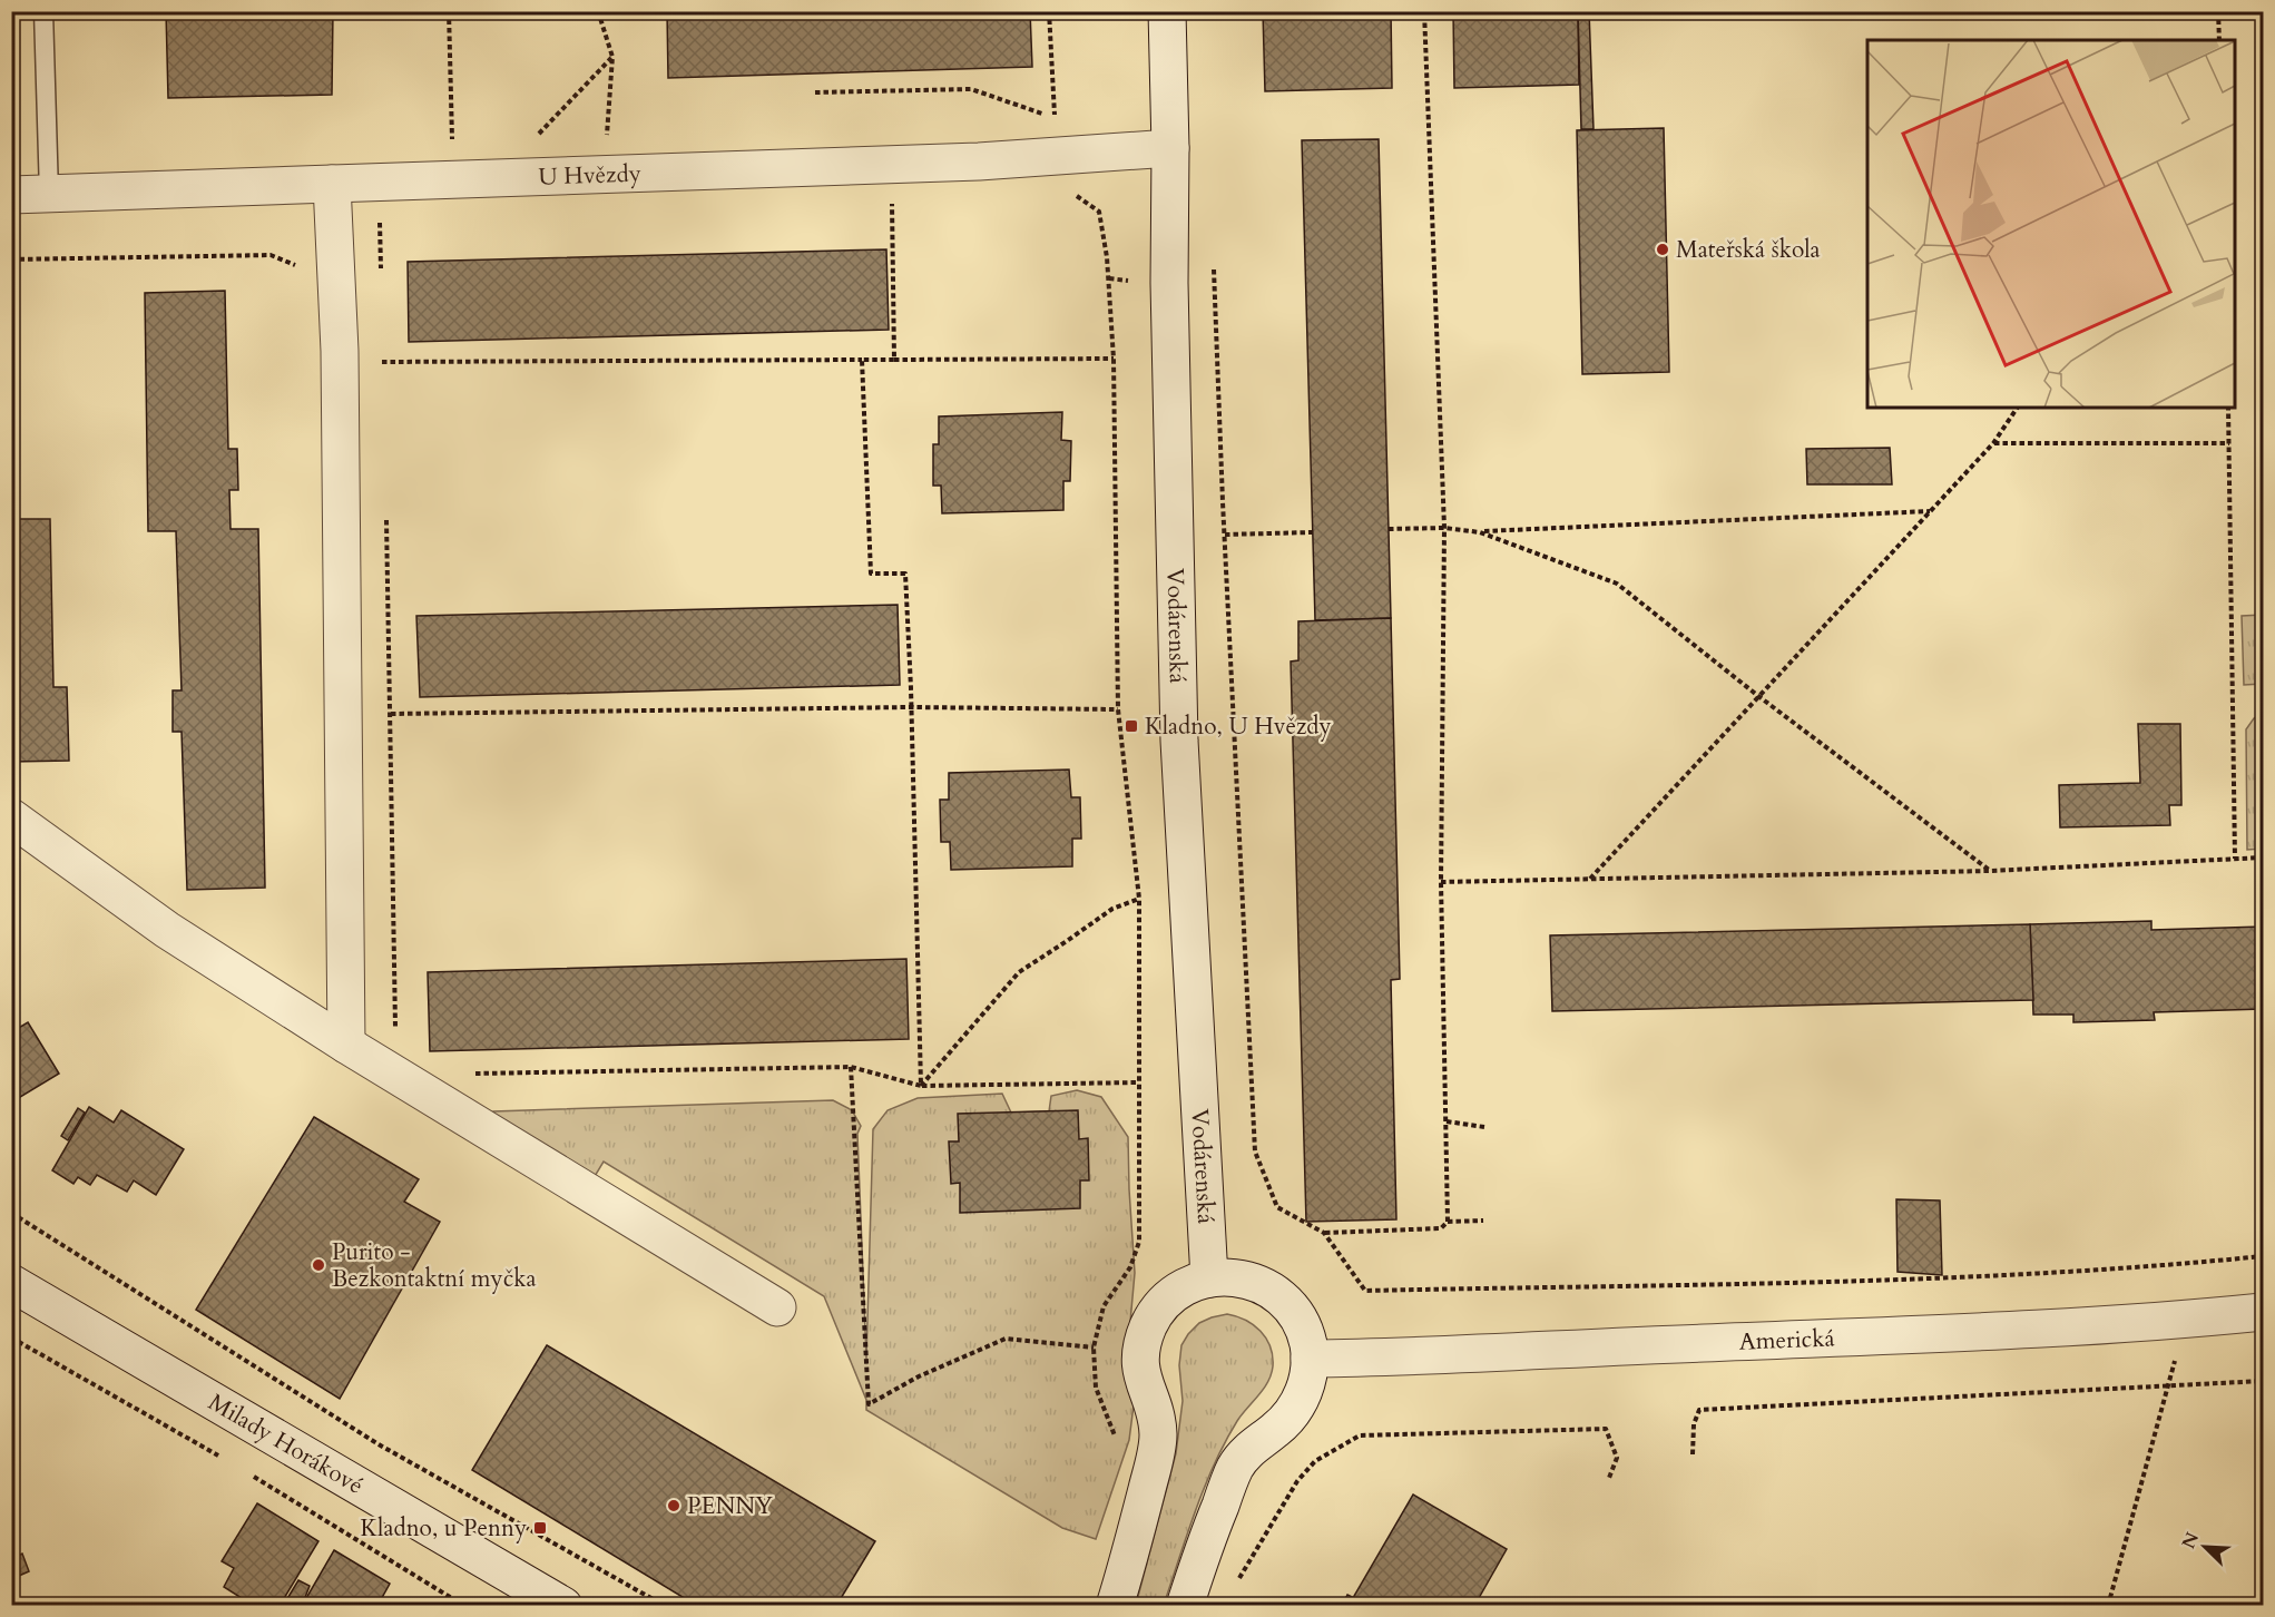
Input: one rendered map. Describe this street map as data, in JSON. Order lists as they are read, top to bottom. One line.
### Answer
{"streets":{"street":["U Hvězdy","Vodárenská","Americká","Milady Horákové"]},"crossings":[["U Hvězdy","Vodárenská"]],"places":{"other":["Mateřská škola","Purito - Bezkontaktní myčka","PENNY"],"transit":["Kladno, U Hvězdy","Kladno, u Penny"]},"north":"top left"}
